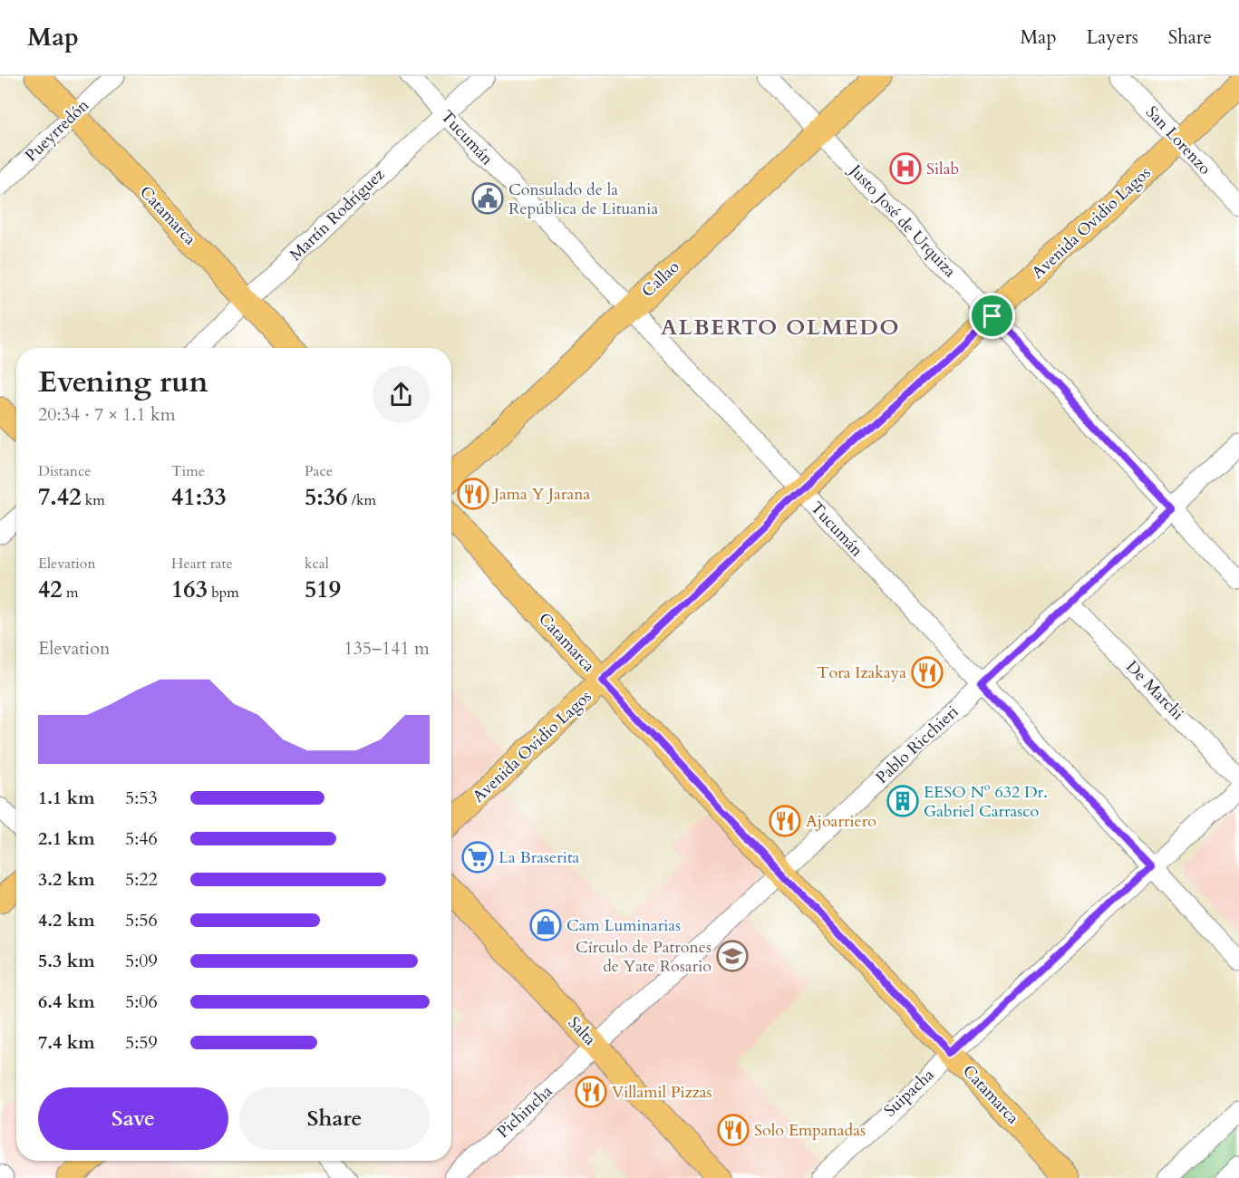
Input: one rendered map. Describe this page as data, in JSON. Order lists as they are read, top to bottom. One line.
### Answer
{"streets":{"main road":["Catamarca","Avenida Ovidio Lagos","Callao","Salta"],"street":["Pueyrredón","Tucumán","San Lorenzo","Martín Rodríguez","Justo José de Urquiza","De Marchi","Pablo Ricchieri","Suipacha","Pichincha"]},"crossings":[["Pueyrredón","Catamarca"],["Tucumán","Martín Rodríguez"],["Tucumán","Avenida Ovidio Lagos"],["Tucumán","Callao"],["Tucumán","Pablo Ricchieri"],["Tucumán","Suipacha"],["San Lorenzo","Avenida Ovidio Lagos"],["Martín Rodríguez","Catamarca"],["Catamarca","Avenida Ovidio Lagos"],["Catamarca","Pablo Ricchieri"],["Catamarca","Suipacha"],["Justo José de Urquiza","Avenida Ovidio Lagos"],["Justo José de Urquiza","Callao"],["Justo José de Urquiza","Pablo Ricchieri"],["De Marchi","Pablo Ricchieri"],["Pablo Ricchieri","Salta"],["Pablo Ricchieri","Pichincha"],["Salta","Pichincha"]],"districts":["ALBERTO OLMEDO"],"places":{"hospital":["Silab"],"public building":["Consulado de la República de Lituania"],"restaurant":["Jama Y Jarana","Tora Izakaya","Ajoarriero","Villamil Pizzas","Solo Empanadas"],"building":["EESO Nº 632 Dr. Gabriel Carrasco"],"supermarket":["La Braserita"],"shop":["Cam Luminarias"],"school or university":["Círculo de Patrones de Yate Rosario"]},"page":{"header":"Map","nav":["Map","Layers","Share"],"heading":["Evening run","20:34 · 7 × 1.1 km"],"stats":[["Distance","7.42 km"],["Time","41:33"],["Pace","5:36 /km"],["Elevation","42 m"],["Heart rate","163 bpm"],["kcal","519"]],"chart":["Elevation","135–141 m"],"list":[{"name":"1.1 km","note":"5:53"},{"name":"2.1 km","note":"5:46"},{"name":"3.2 km","note":"5:22"},{"name":"4.2 km","note":"5:56"},{"name":"5.3 km","note":"5:09"},{"name":"6.4 km","note":"5:06"},{"name":"7.4 km","note":"5:59"}],"buttons":["Save","Share"]}}
